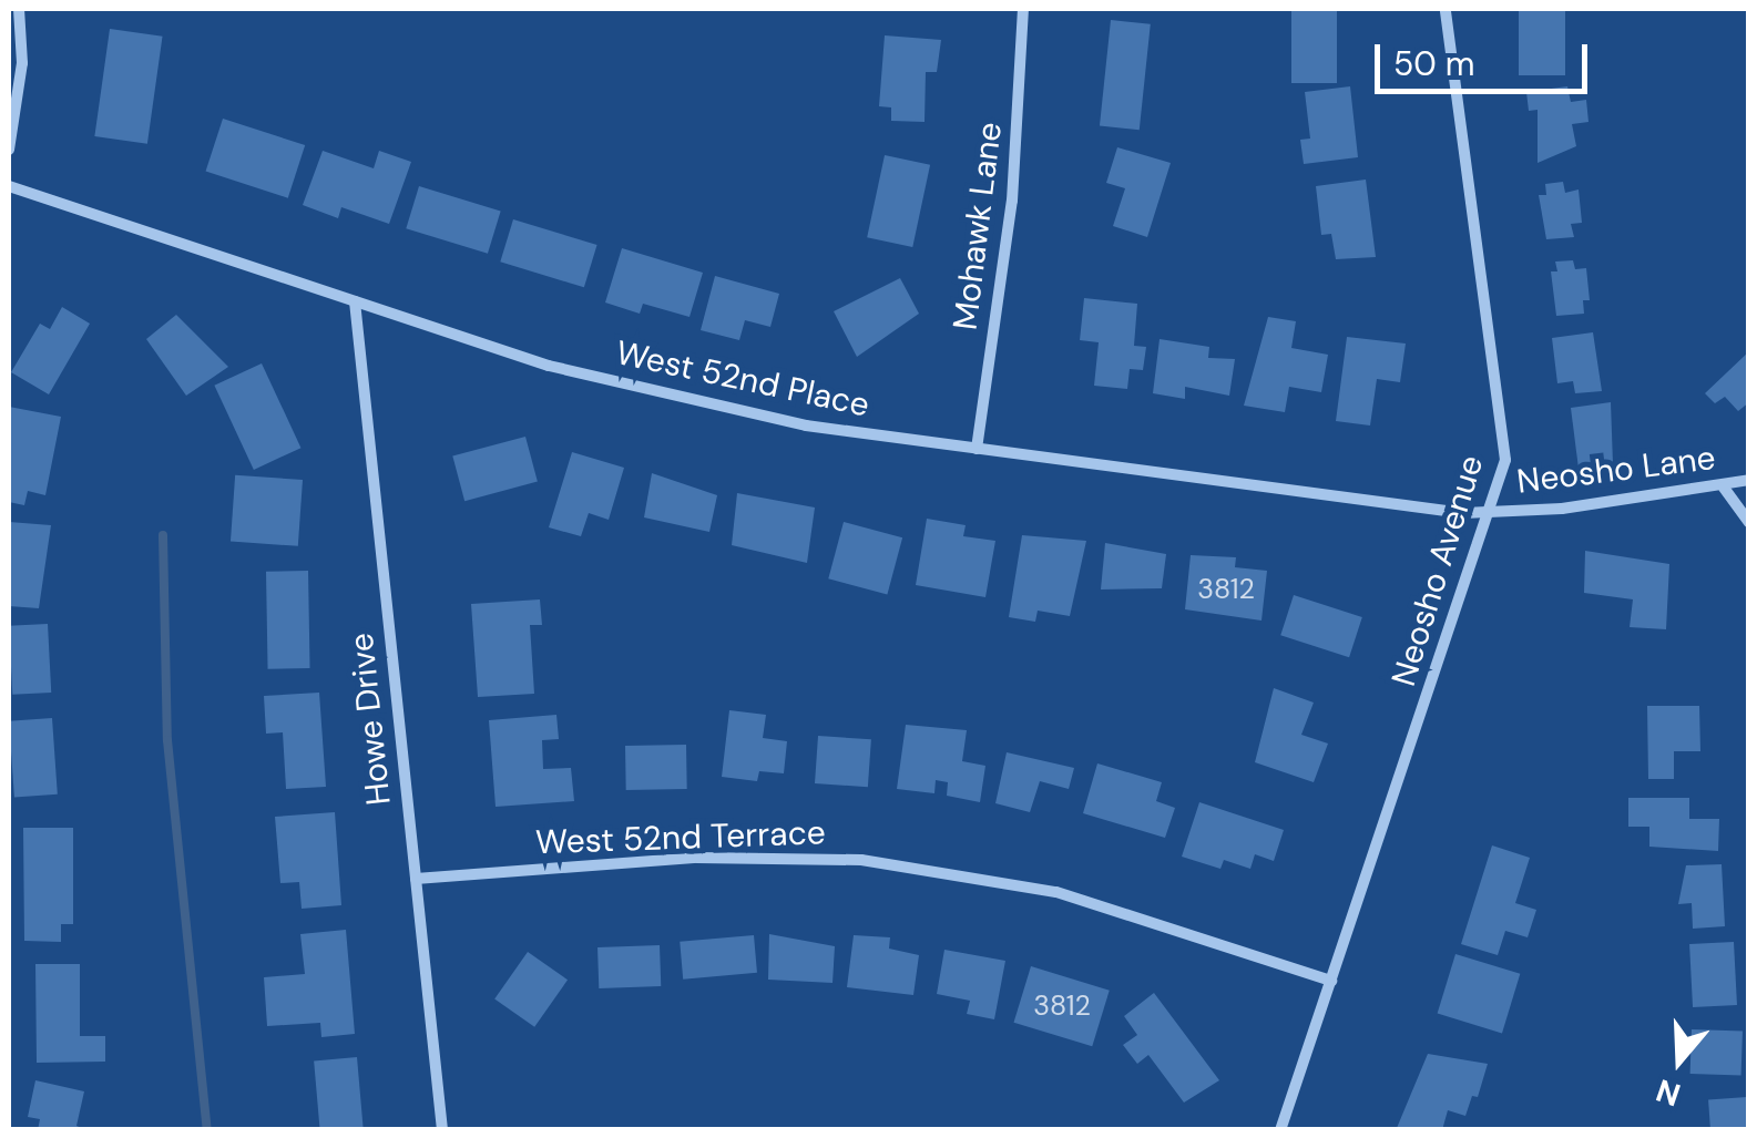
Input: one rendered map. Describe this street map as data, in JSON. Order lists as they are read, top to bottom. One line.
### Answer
{"streets":{"street":["Mohawk Lane","West 52nd Place","Neosho Lane","Neosho Avenue","Howe Drive","West 52nd Terrace"]},"crossings":[["Mohawk Lane","West 52nd Place"],["West 52nd Place","Neosho Lane"],["West 52nd Place","Neosho Avenue"],["West 52nd Place","Howe Drive"],["Neosho Lane","Neosho Avenue"],["Neosho Avenue","West 52nd Terrace"],["Howe Drive","West 52nd Terrace"]],"house_numbers":["3812","3812"],"scale_bar":"50 m","north":"bottom"}
